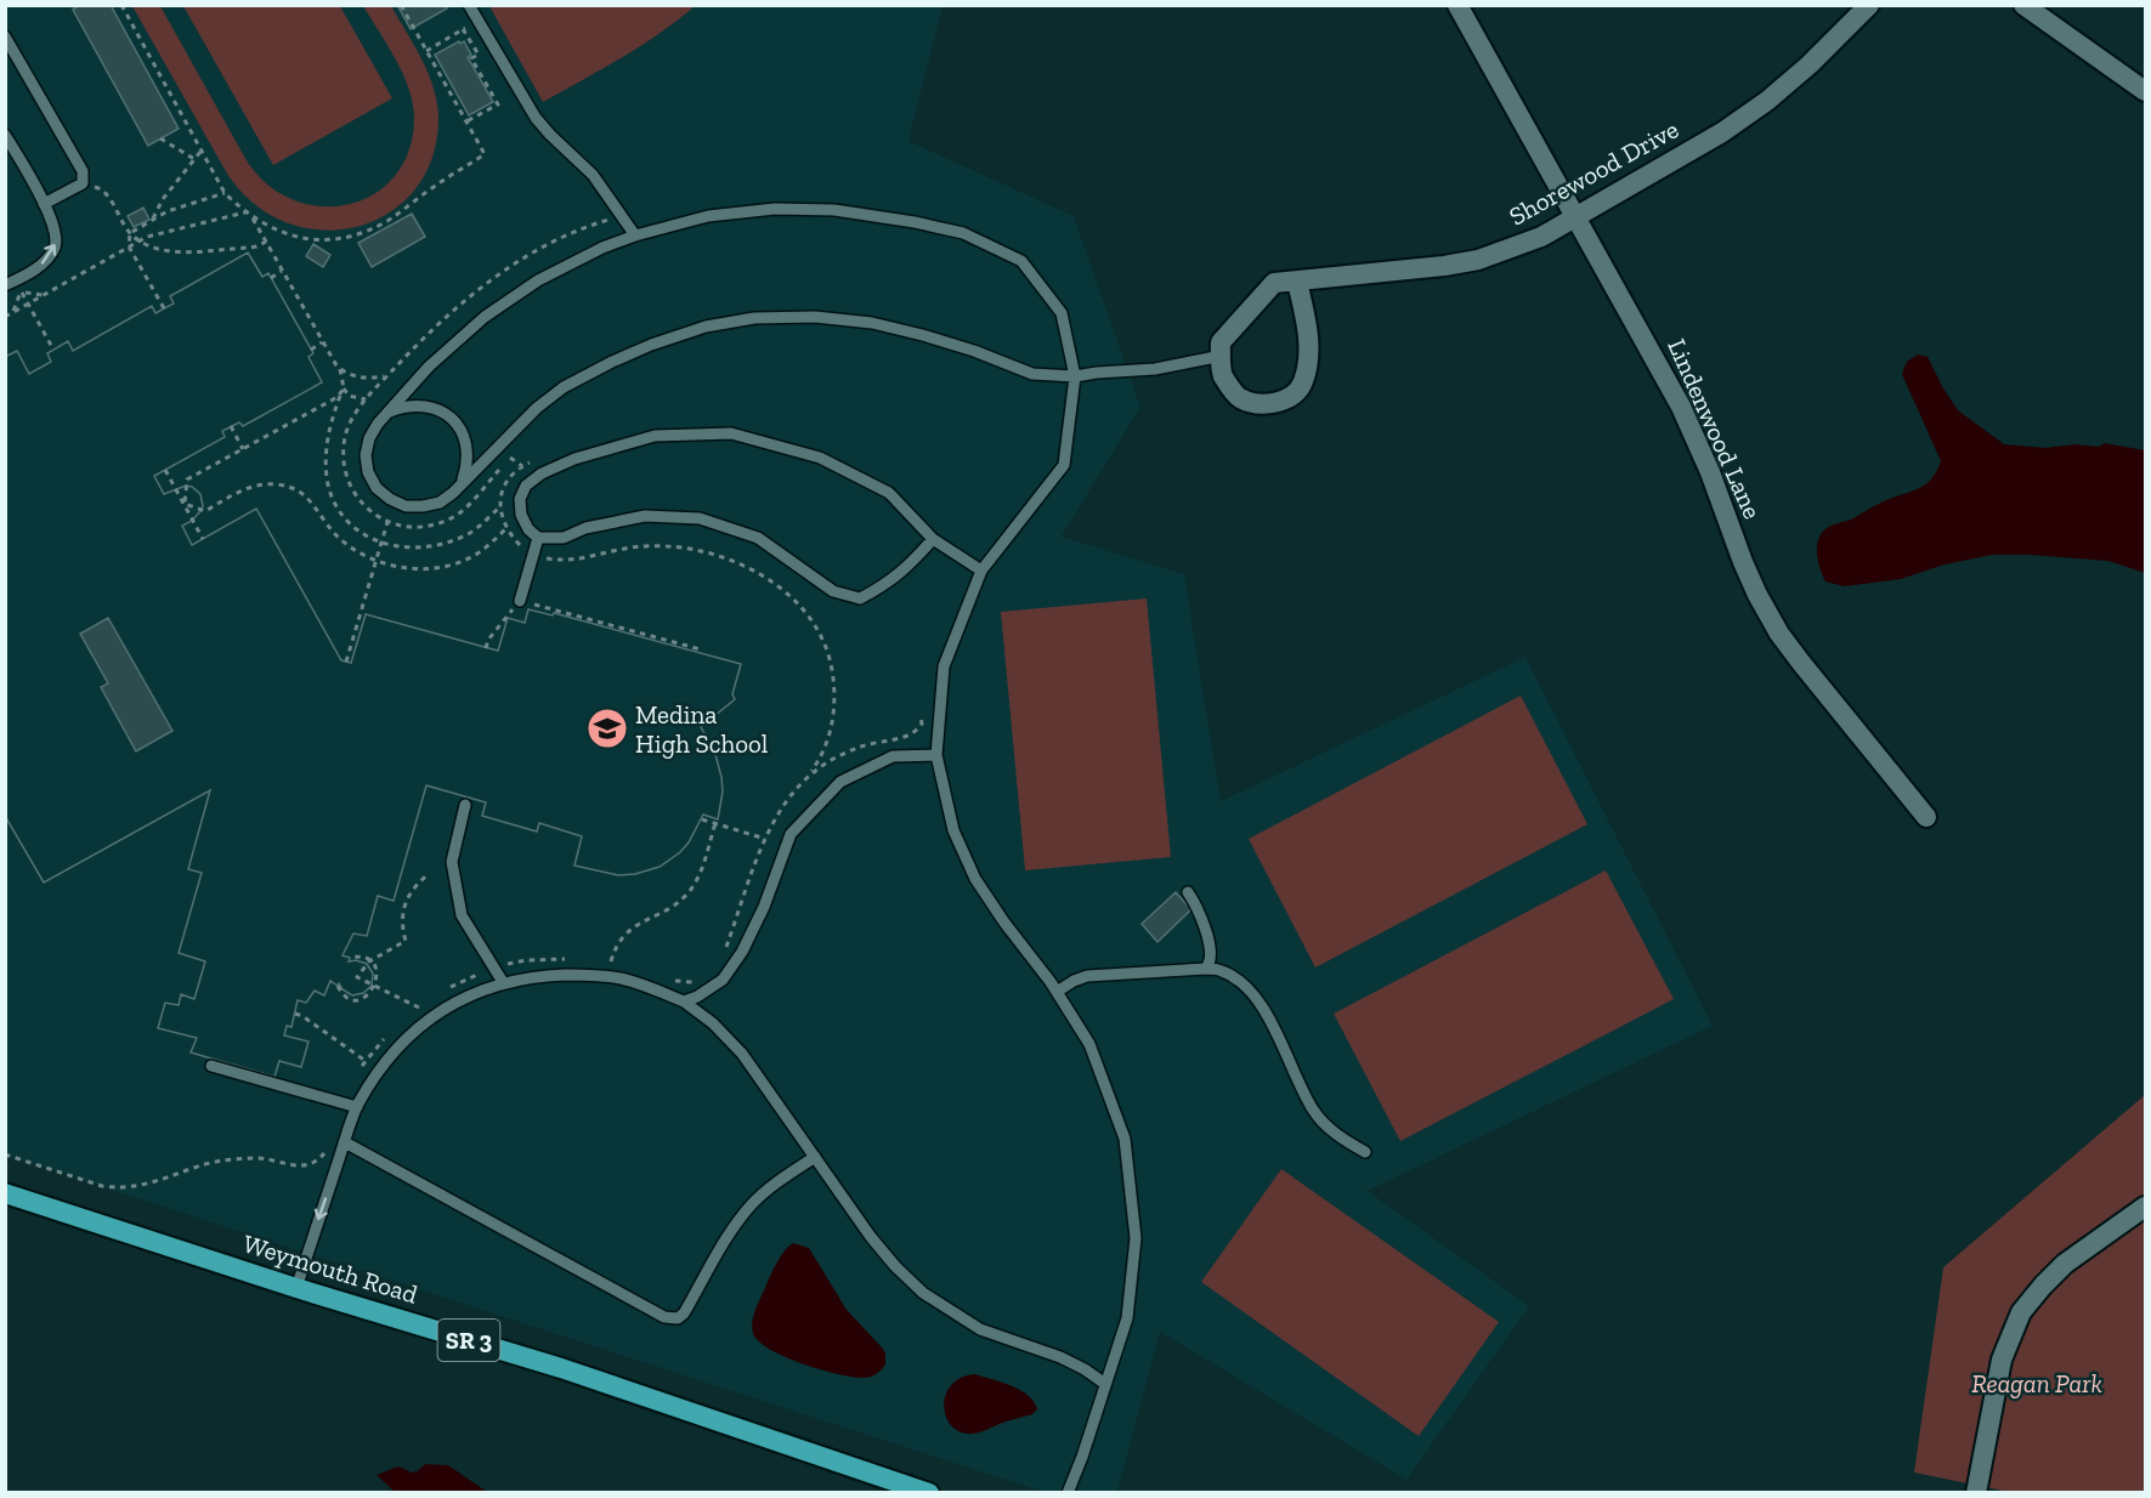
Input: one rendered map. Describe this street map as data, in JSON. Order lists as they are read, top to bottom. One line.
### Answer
{"streets":{"main road":["Weymouth Road","SR 3"],"street":["Shorewood Drive","Lindenwood Lane"]},"crossings":[["Shorewood Drive","Lindenwood Lane"]],"parks":["Reagan Park"],"places":{"school or university":["Medina High School"]}}
